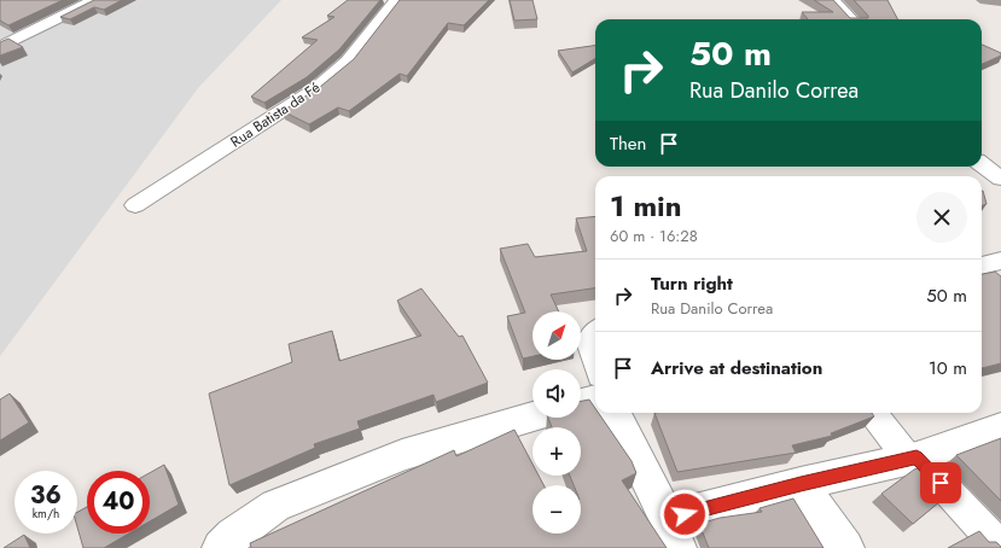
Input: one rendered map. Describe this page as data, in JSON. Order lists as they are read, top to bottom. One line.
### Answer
{"streets":{"street":["Rua Batista da Fé"]},"north":"top right","page":{"turn":["50 m","Rua Danilo Correa"],"then":"Then","heading":["1 min","60 m · 16:28"],"list":[{"name":"Turn right","note":"Rua Danilo Correa","value":"50 m"},{"name":"Arrive at destination","value":"10 m"}],"map_buttons":["+","−"],"speed":"36 km/h","limit":"40"}}
